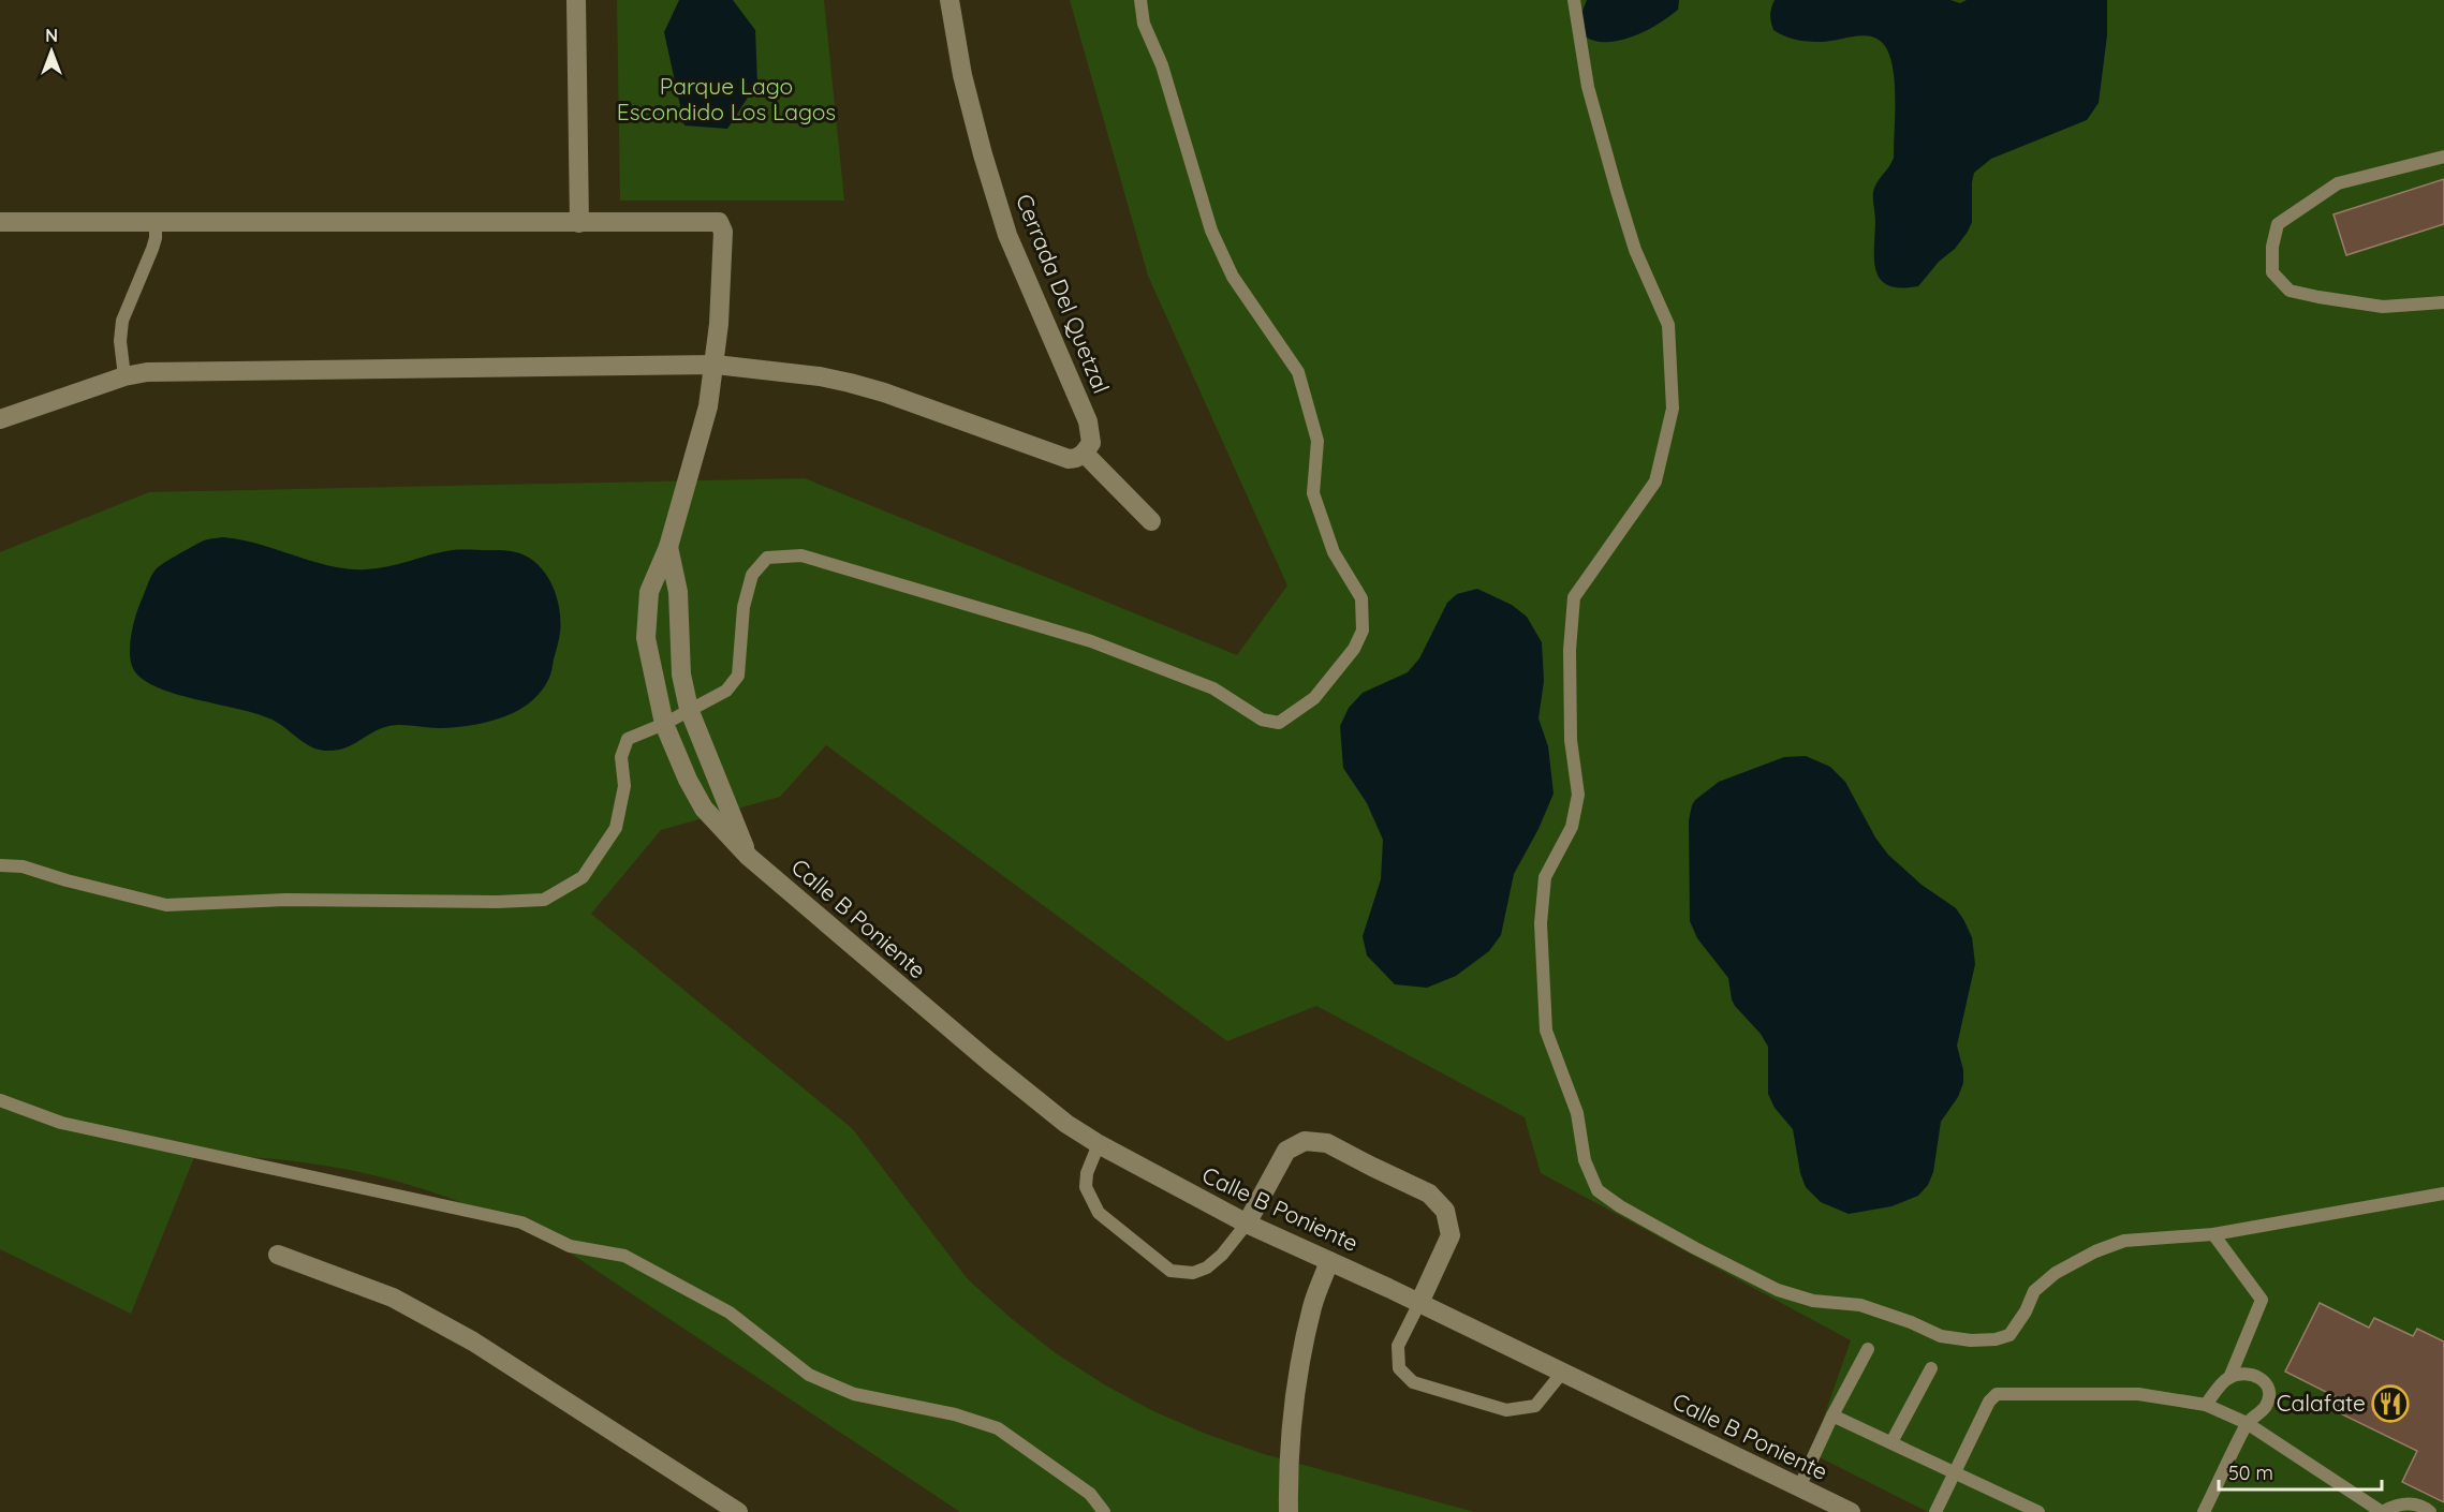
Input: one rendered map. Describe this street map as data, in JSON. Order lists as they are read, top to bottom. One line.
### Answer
{"streets":{"street":["Cerrada Del Quetzal","Calle B Poniente"]},"parks":["Parque Lago Escondido Los Lagos"],"places":{"restaurant":["Calafate"]},"scale_bar":"50 m","north":"top"}
